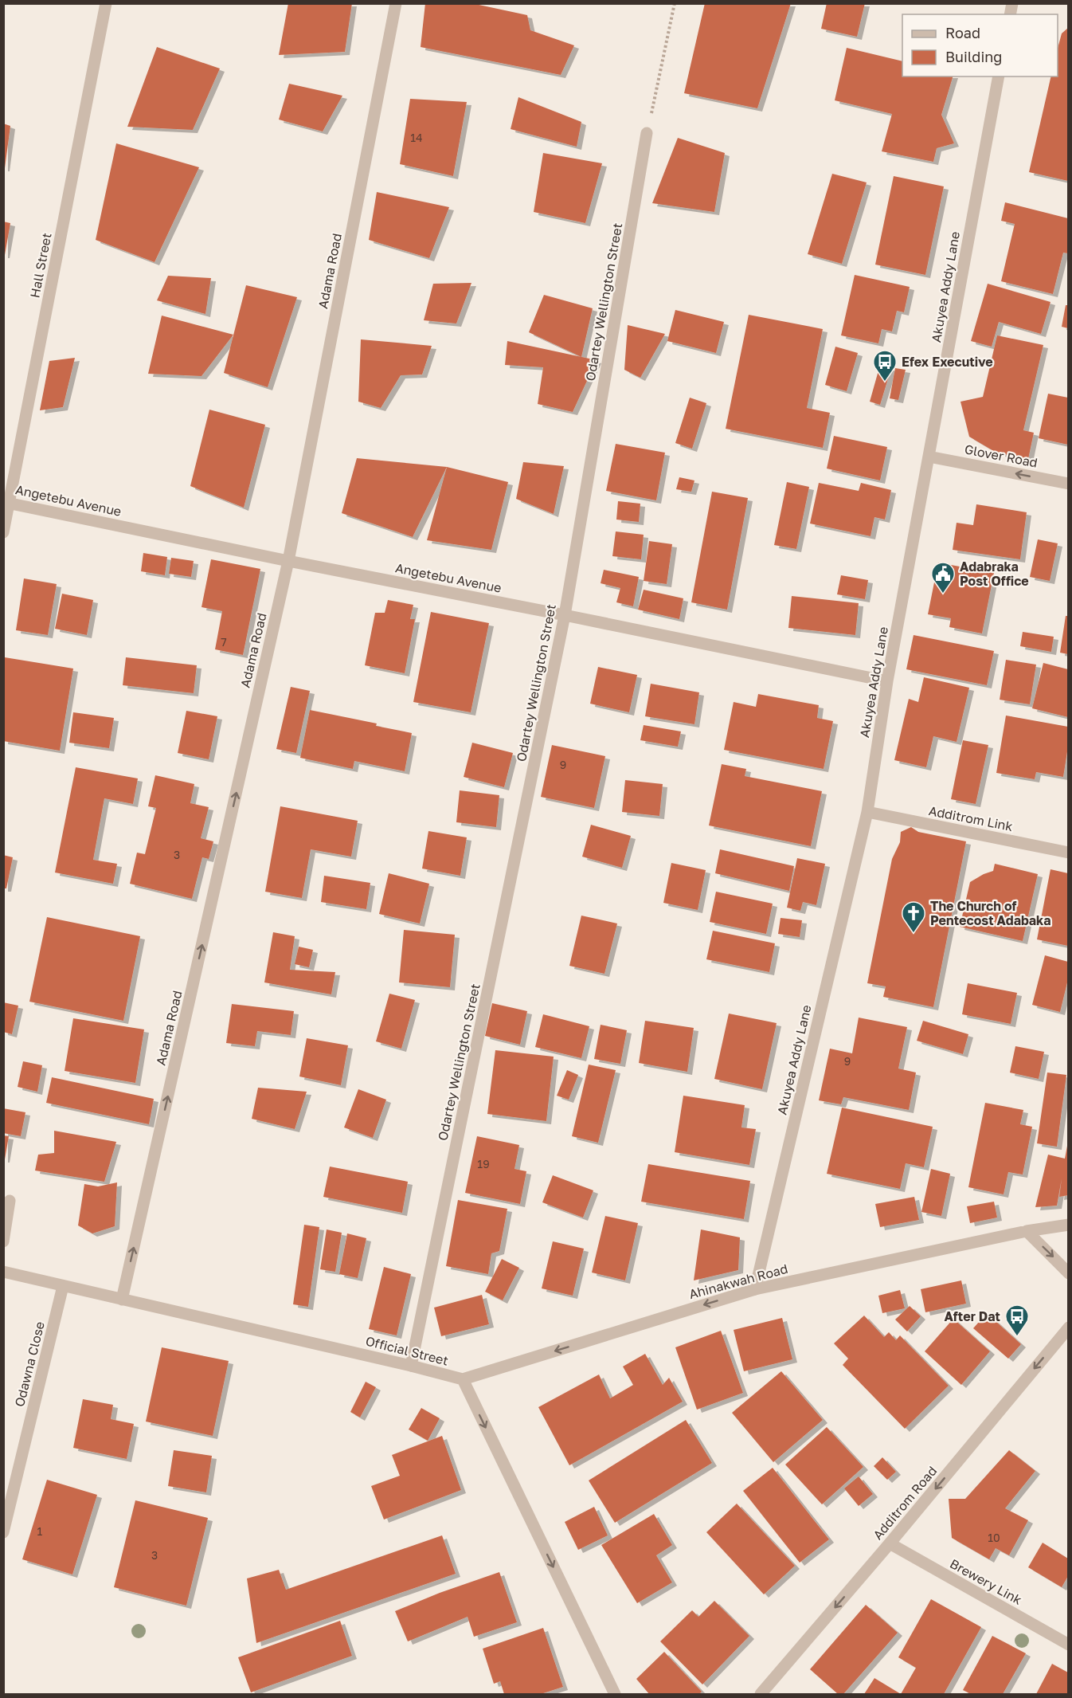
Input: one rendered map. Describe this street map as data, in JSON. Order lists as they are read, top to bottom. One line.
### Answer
{"streets":{"street":["Hall Street","Adama Road","Akuyea Addy Lane","Odartey Wellington Street","Glover Road","Angetebu Avenue","Additrom Link","Ahinakwah Road","Official Street","Odawna Close","Additrom Road","Brewery Link"]},"crossings":[["Hall Street","Angetebu Avenue"],["Adama Road","Angetebu Avenue"],["Adama Road","Official Street"],["Akuyea Addy Lane","Glover Road"],["Akuyea Addy Lane","Angetebu Avenue"],["Akuyea Addy Lane","Additrom Link"],["Akuyea Addy Lane","Ahinakwah Road"],["Odartey Wellington Street","Angetebu Avenue"],["Odartey Wellington Street","Official Street"],["Ahinakwah Road","Official Street"],["Official Street","Odawna Close"],["Additrom Road","Brewery Link"]],"one_way":["Adama Road","Glover Road","Ahinakwah Road","Additrom Road"],"places":{"bus stop":["Efex Executive","After Dat"],"public building":["Adabraka Post Office"],"church":["The Church of Pentecost Adabaka"]},"house_numbers":["14","7","9","3","9","19","1","10","3"],"legend":["Road","Building"]}
